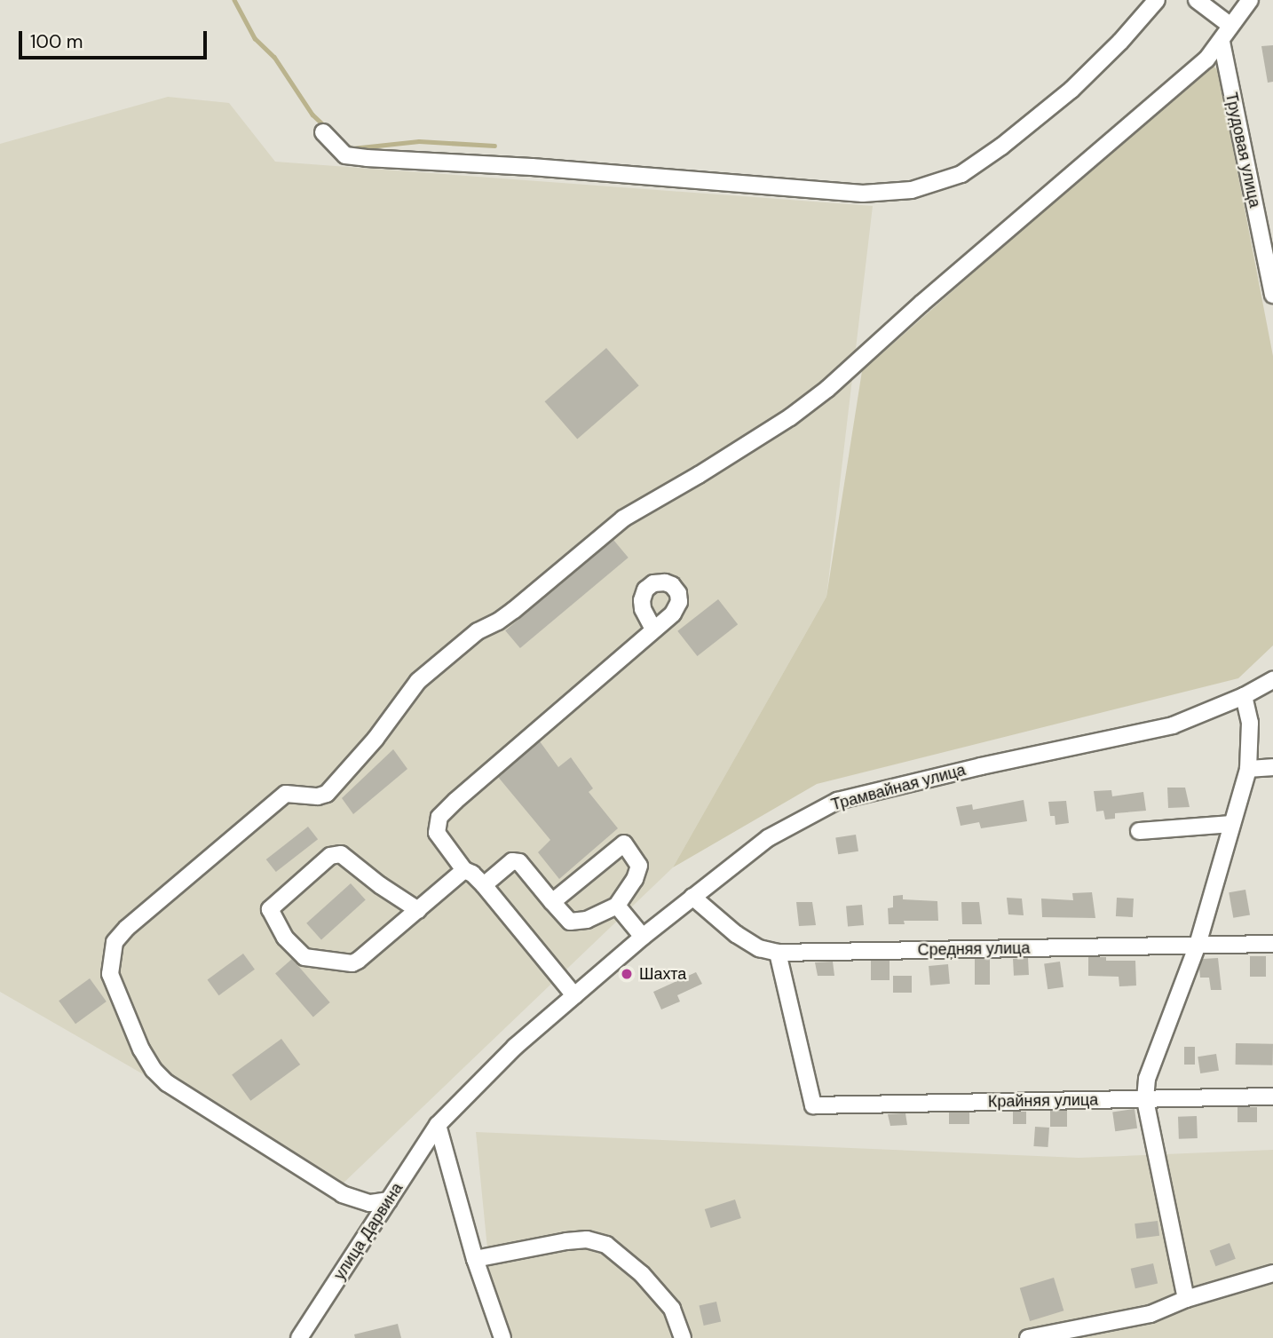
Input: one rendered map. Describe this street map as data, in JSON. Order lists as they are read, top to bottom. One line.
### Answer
{"streets":{"street":["Трудовая улица","Трамвайная улица","Средняя улица","Крайняя улица","улица Дарвина"]},"crossings":[["Трамвайная улица","Средняя улица"],["Трамвайная улица","улица Дарвина"],["Средняя улица","Крайняя улица"]],"places":["Шахта"],"scale_bar":"100 m"}
